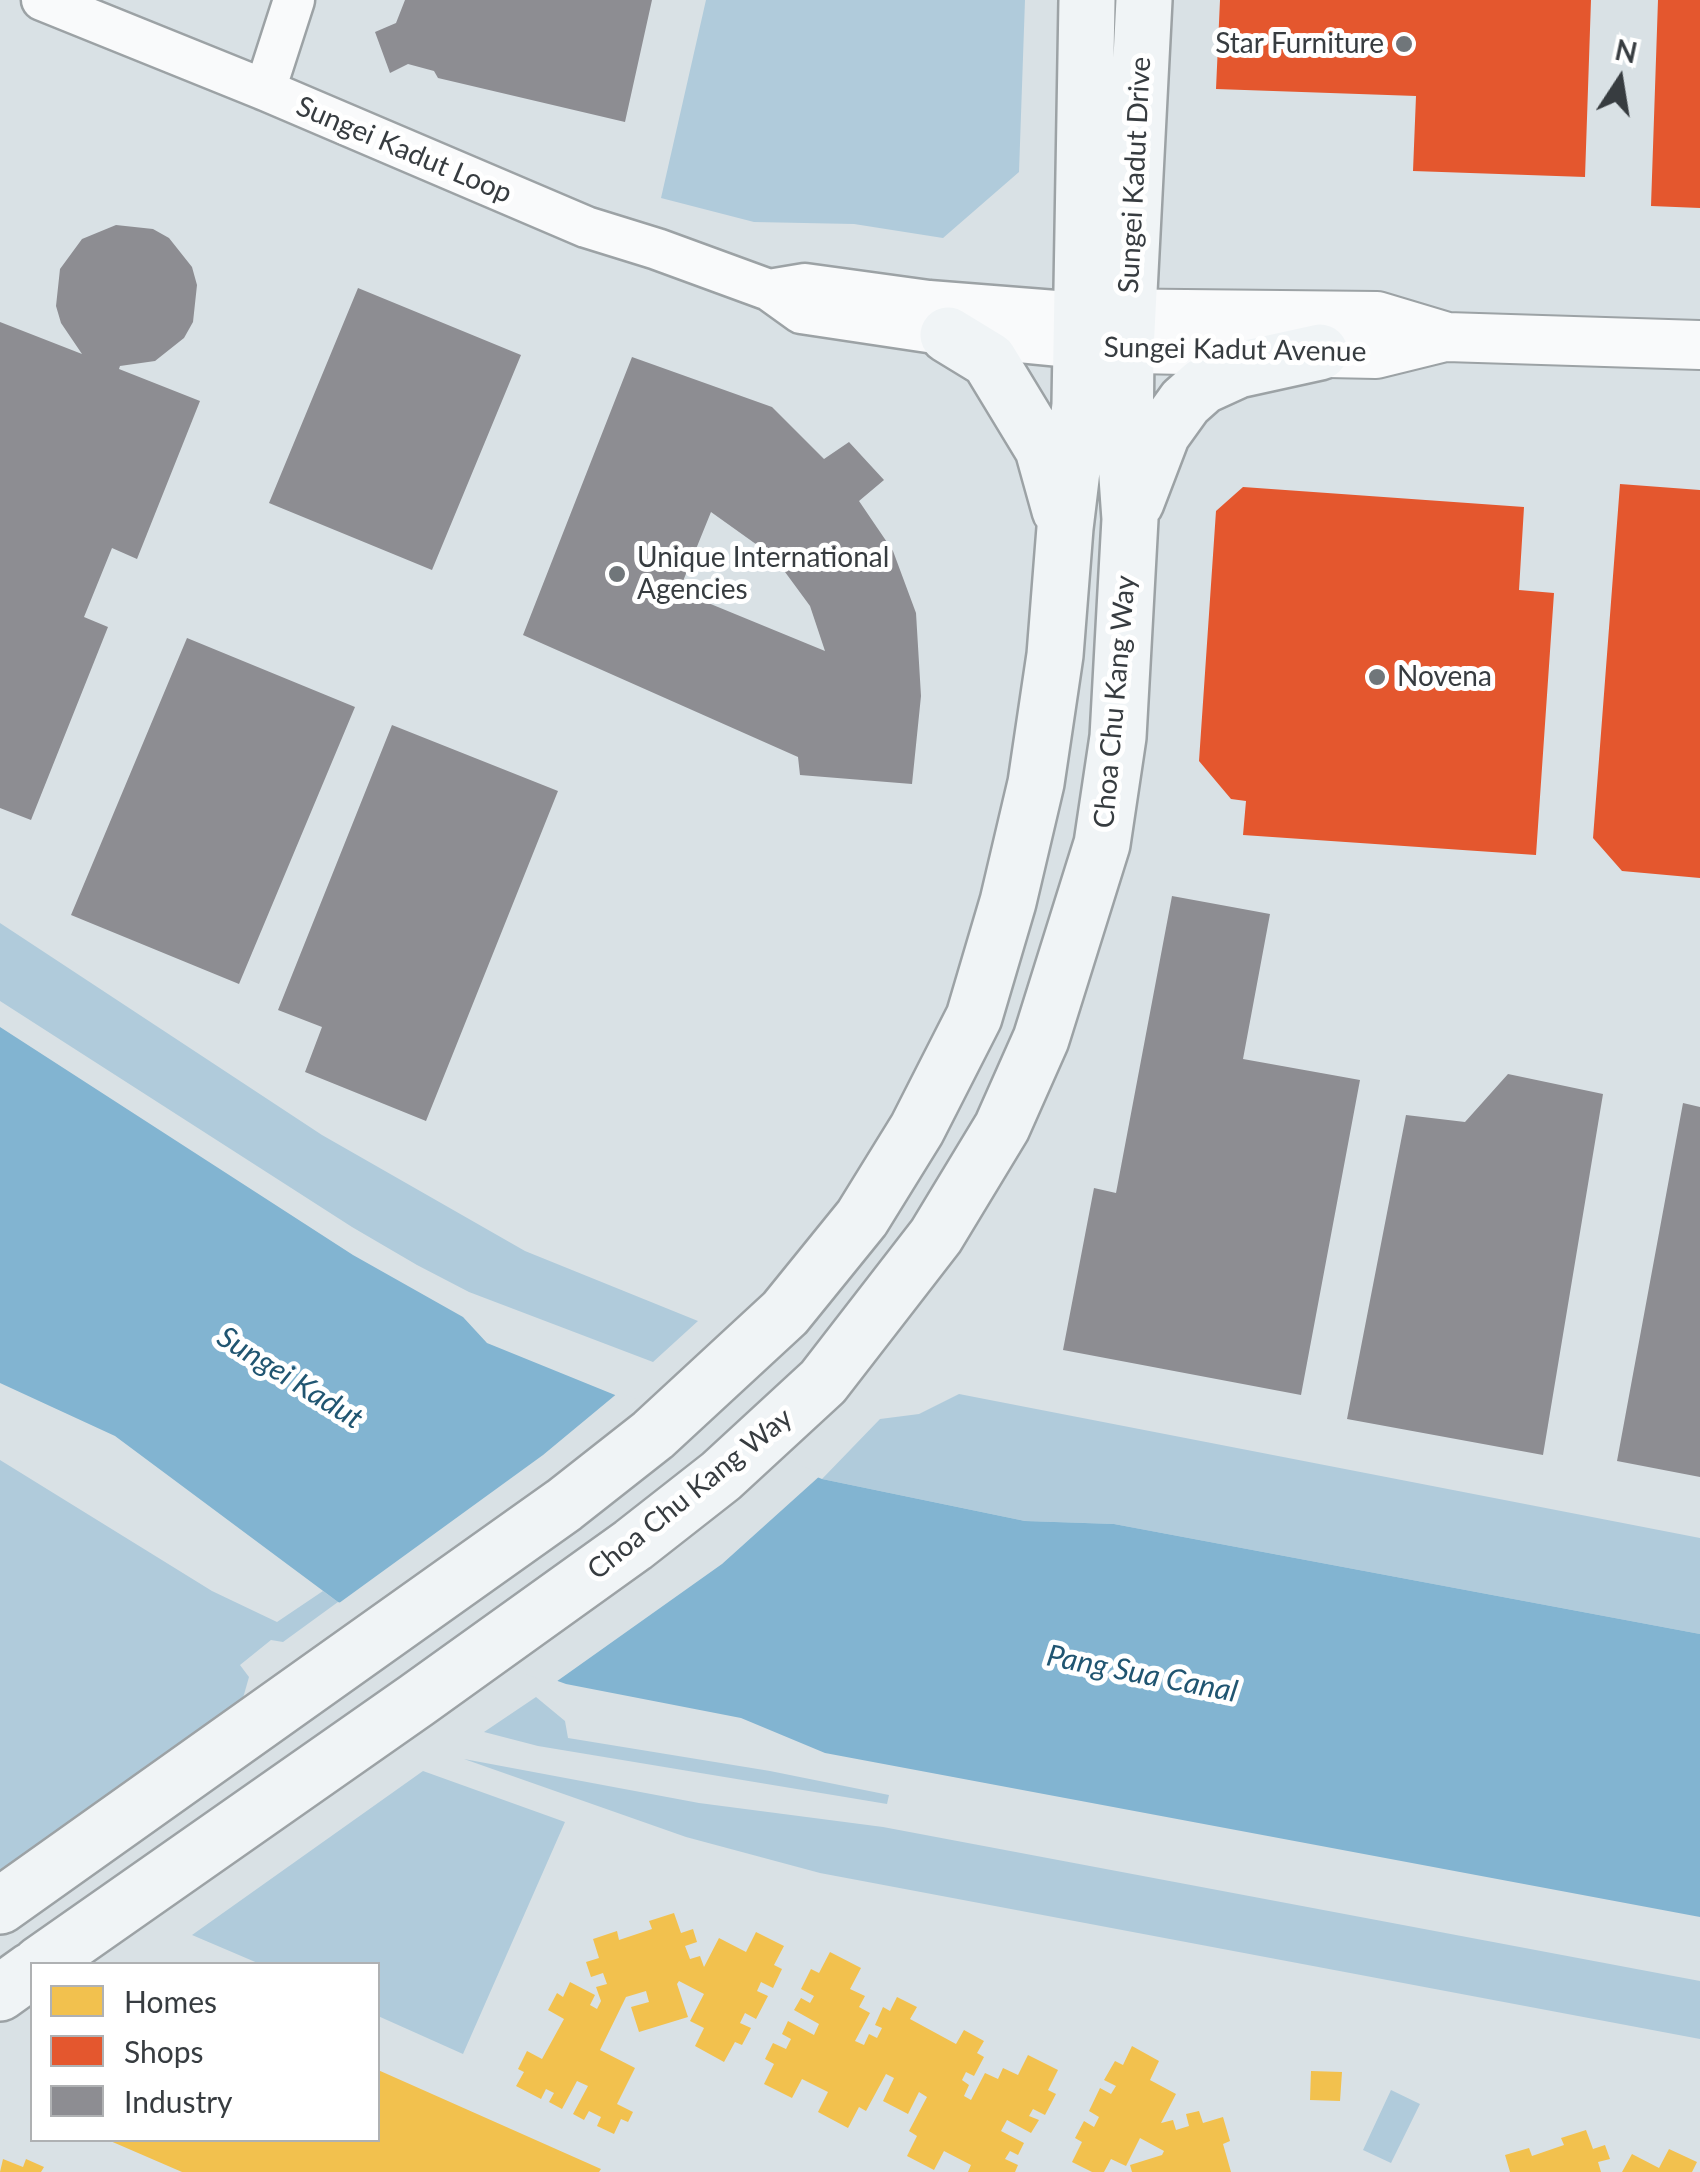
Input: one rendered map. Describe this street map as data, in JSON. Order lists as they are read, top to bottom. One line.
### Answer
{"streets":{"main road":["Sungei Kadut Drive","Choa Chu Kang Way"],"street":["Sungei Kadut Loop","Sungei Kadut Avenue"]},"crossings":[["Sungei Kadut Loop","Sungei Kadut Drive"],["Sungei Kadut Loop","Sungei Kadut Avenue"],["Sungei Kadut Loop","Choa Chu Kang Way"],["Sungei Kadut Drive","Sungei Kadut Avenue"],["Sungei Kadut Drive","Choa Chu Kang Way"],["Sungei Kadut Avenue","Choa Chu Kang Way"]],"water":["Sungei Kadut","Pang Sua Canal"],"places":["Star Furniture","Unique International Agencies","Novena"],"legend":["Homes","Shops","Industry"],"north":"top"}
